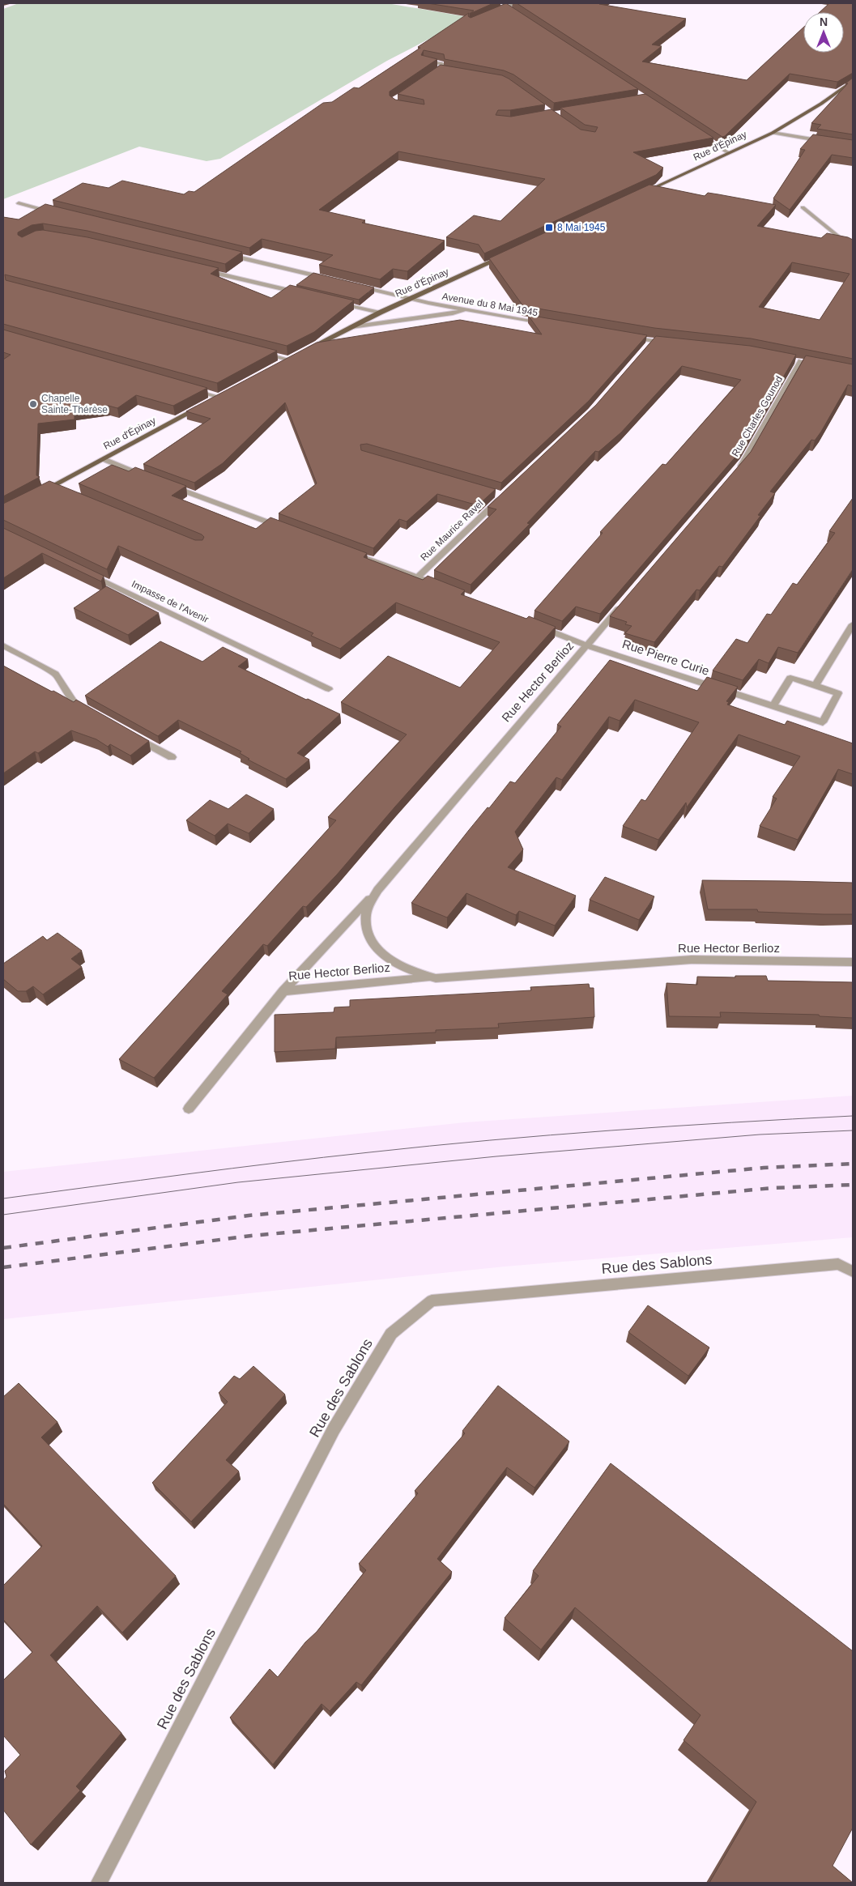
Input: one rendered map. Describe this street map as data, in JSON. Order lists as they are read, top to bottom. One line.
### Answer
{"streets":{"main road":["Rue d'Épinay"],"street":["Avenue du 8 Mai 1945","Rue Charles Gounod","Rue Maurice Ravel","Impasse de l'Avenir","Rue Pierre Curie","Rue Hector Berlioz","Rue des Sablons"]},"crossings":[["Rue d'Épinay","Avenue du 8 Mai 1945"],["Rue Pierre Curie","Rue Hector Berlioz"]],"places":{"transit":["8 Mai 1945"],"other":["Chapelle Sainte-Thérèse"]},"north":"top"}
